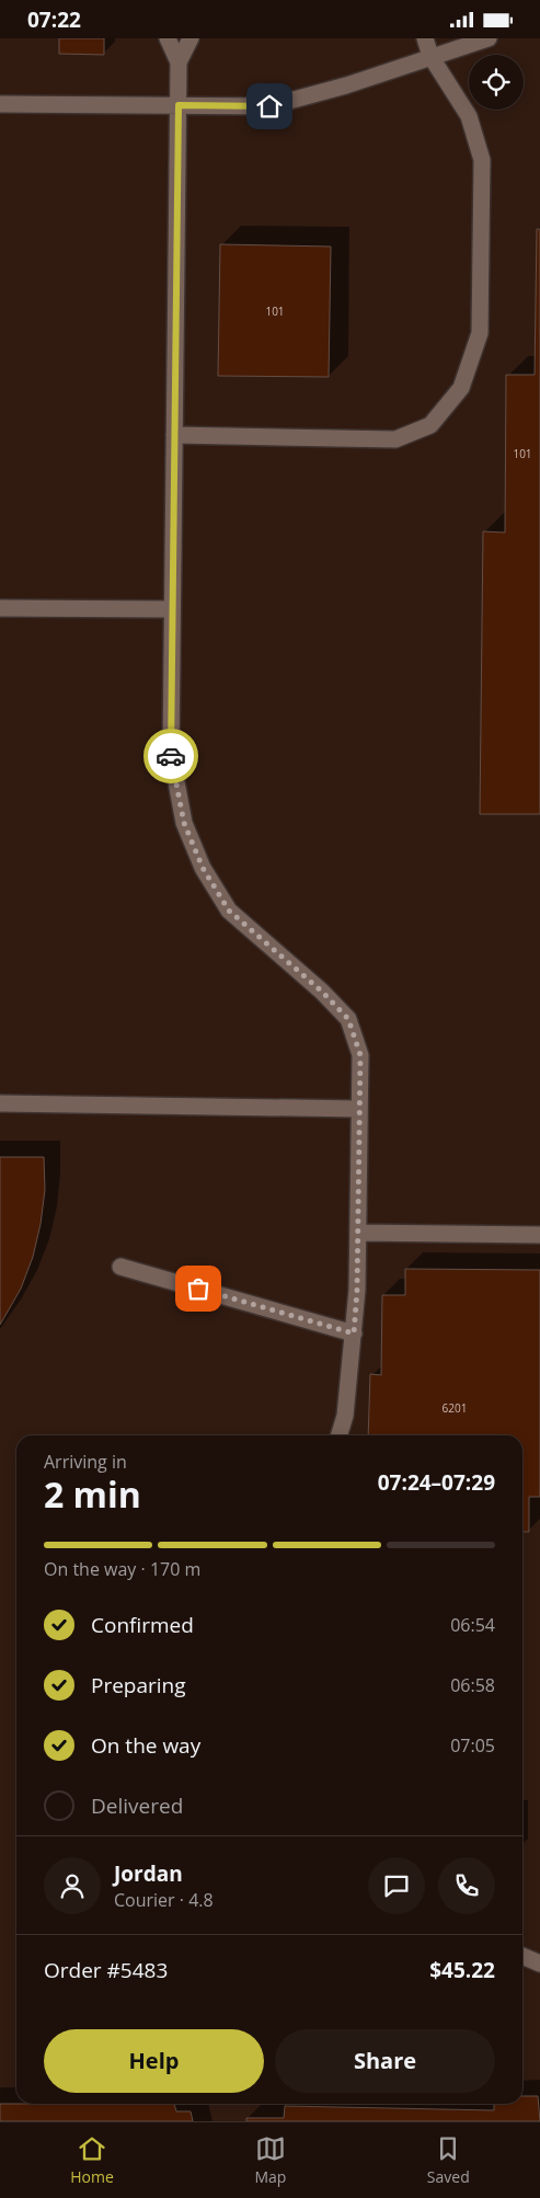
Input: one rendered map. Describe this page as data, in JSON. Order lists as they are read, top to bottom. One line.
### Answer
{"house_numbers":["101","101","6201"],"page":{"status":"07:22","heading":["2 min","Arriving in","07:24–07:29"],"panel":["Jordan","Courier · 4.8","Order #5483","$45.22"],"bar":"On the way · 170 m","list":[["Confirmed","06:54"],["Preparing","06:58"],["On the way","07:05"],"Delivered"],"buttons":["Help","Share"],"tabs":["Home","Map","Saved"]}}
